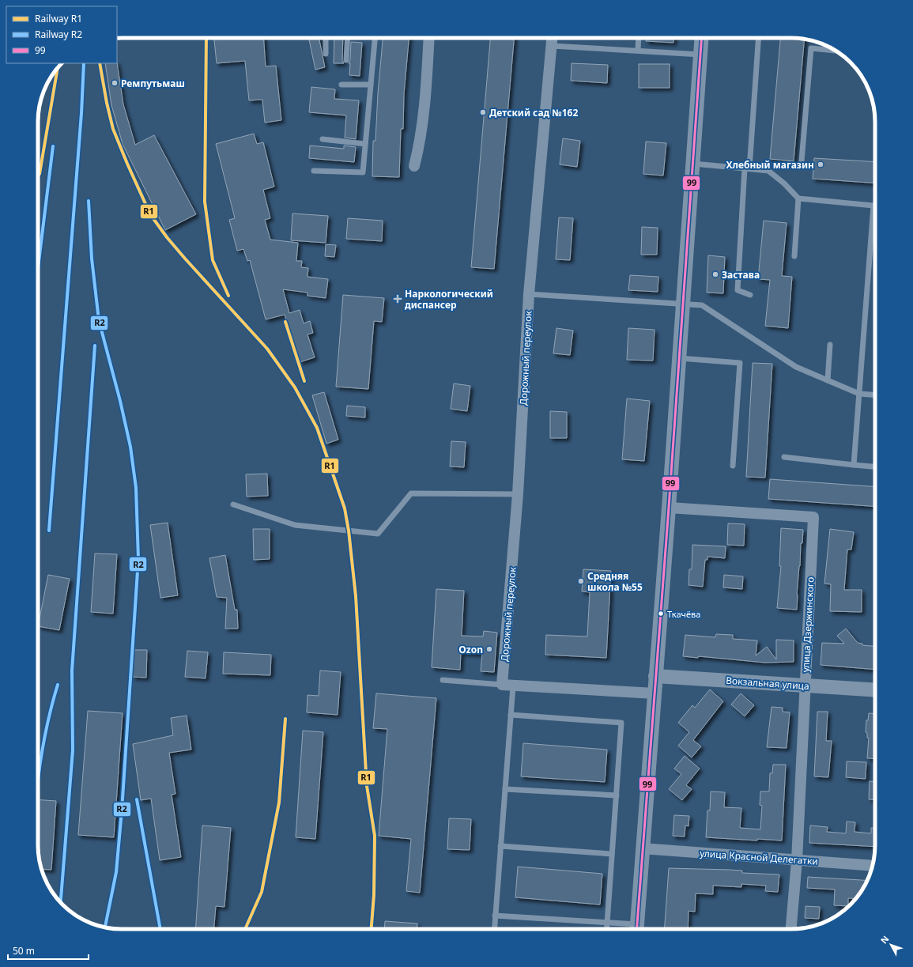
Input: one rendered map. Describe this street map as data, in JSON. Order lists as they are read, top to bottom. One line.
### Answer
{"streets":{"street":["Дорожный переулок","улица Дзержинского","Вокзальная улица","улица Красной Делегатки"]},"crossings":[["улица Дзержинского","Вокзальная улица"],["улица Дзержинского","улица Красной Делегатки"]],"places":{"other":["Ремпутьмаш","Детский сад №162","Хлебный магазин","Застава","Средняя школа №55","Ткачёва","Ozon"],"health":["Наркологический диспансер"]},"lines":["rail line R1","transit line 99","rail line R2"],"legend":["Railway R1","Railway R2","99"],"scale_bar":"50 m","north":"top left"}
